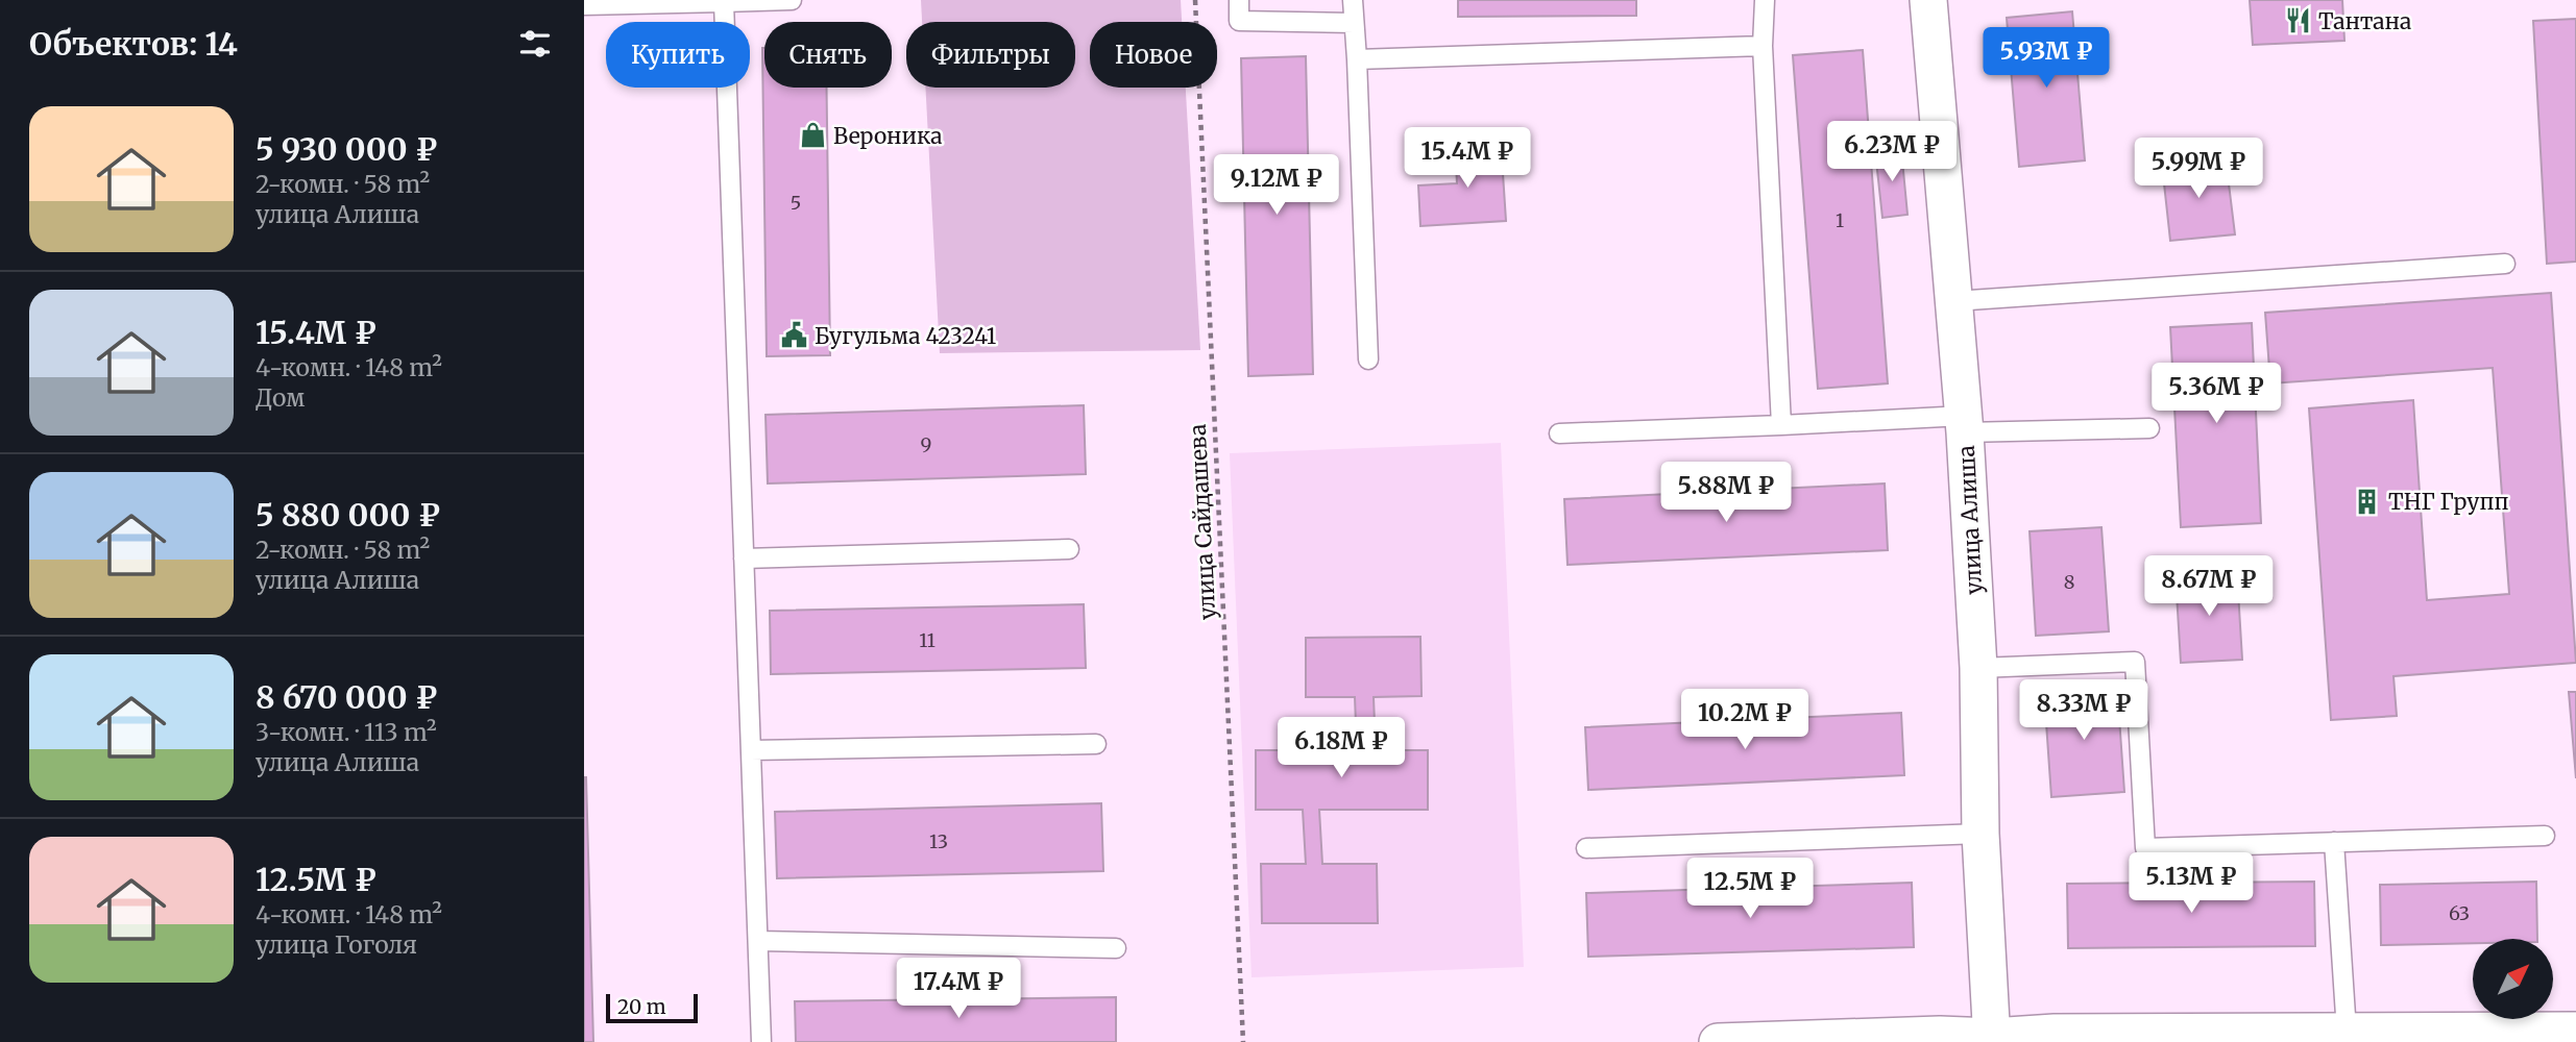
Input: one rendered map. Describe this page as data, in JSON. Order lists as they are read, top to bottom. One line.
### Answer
{"streets":{"street":["улица Алиша"],"path":["улица Сайдашева"]},"places":{"restaurant":["Тантана"],"shop":["Вероника"],"public building":["Бугульма 423241"],"building":["ТНГ Групп"]},"house_numbers":["5","1","9","8","11","13","63"],"scale_bar":"20 m","north":"top right","page":{"heading":"Объектов: 14","chip":["Купить","Снять","Фильтры","Новое"],"price":["5.93M ₽","6.23M ₽","15.4M ₽","5.99M ₽","9.12M ₽","5.36M ₽","5.88M ₽","8.67M ₽","8.33M ₽","10.2M ₽","6.18M ₽","5.13M ₽","12.5M ₽","17.4M ₽"],"list":[{"name":"5 930 000 ₽","note":"2-комн. · 58 m² · улица Алиша"},{"name":"15.4M ₽","note":"4-комн. · 148 m² · Дом"},{"name":"5 880 000 ₽","note":"2-комн. · 58 m² · улица Алиша"},{"name":"8 670 000 ₽","note":"3-комн. · 113 m² · улица Алиша"},{"name":"12.5M ₽","note":"4-комн. · 148 m² · улица Гоголя"}],"scale":"20 m"}}
